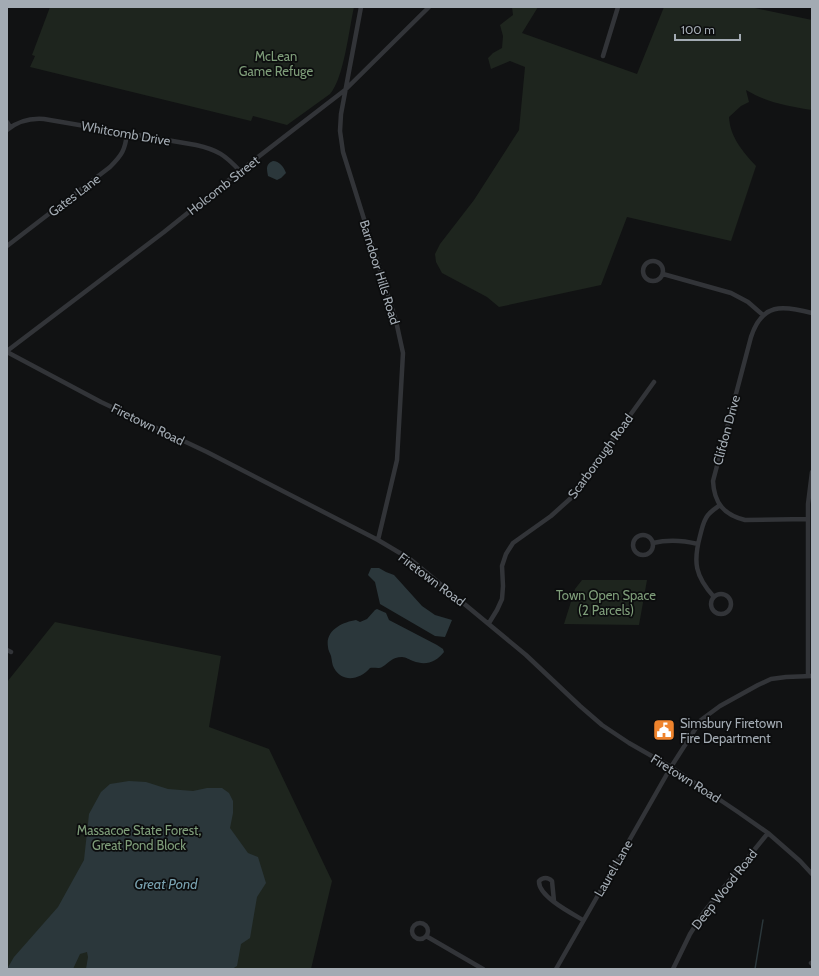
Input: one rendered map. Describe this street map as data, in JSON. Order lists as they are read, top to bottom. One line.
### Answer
{"streets":{"street":["Whitcomb Drive","Holcomb Street","Gates Lane","Barndoor Hills Road","Firetown Road","Clifdon Drive","Scarborough Road","Laurel Lane","Deep Wood Road"]},"crossings":[["Whitcomb Drive","Holcomb Street"],["Whitcomb Drive","Gates Lane"],["Holcomb Street","Barndoor Hills Road"],["Holcomb Street","Firetown Road"],["Barndoor Hills Road","Firetown Road"],["Firetown Road","Scarborough Road"],["Firetown Road","Laurel Lane"],["Firetown Road","Deep Wood Road"]],"water":["Great Pond"],"parks":["McLean Game Refuge","Town Open Space (2 Parcels)","Massacoe State Forest, Great Pond Block"],"places":{"public building":["Simsbury Firetown Fire Department"]},"scale_bar":"100 m"}
